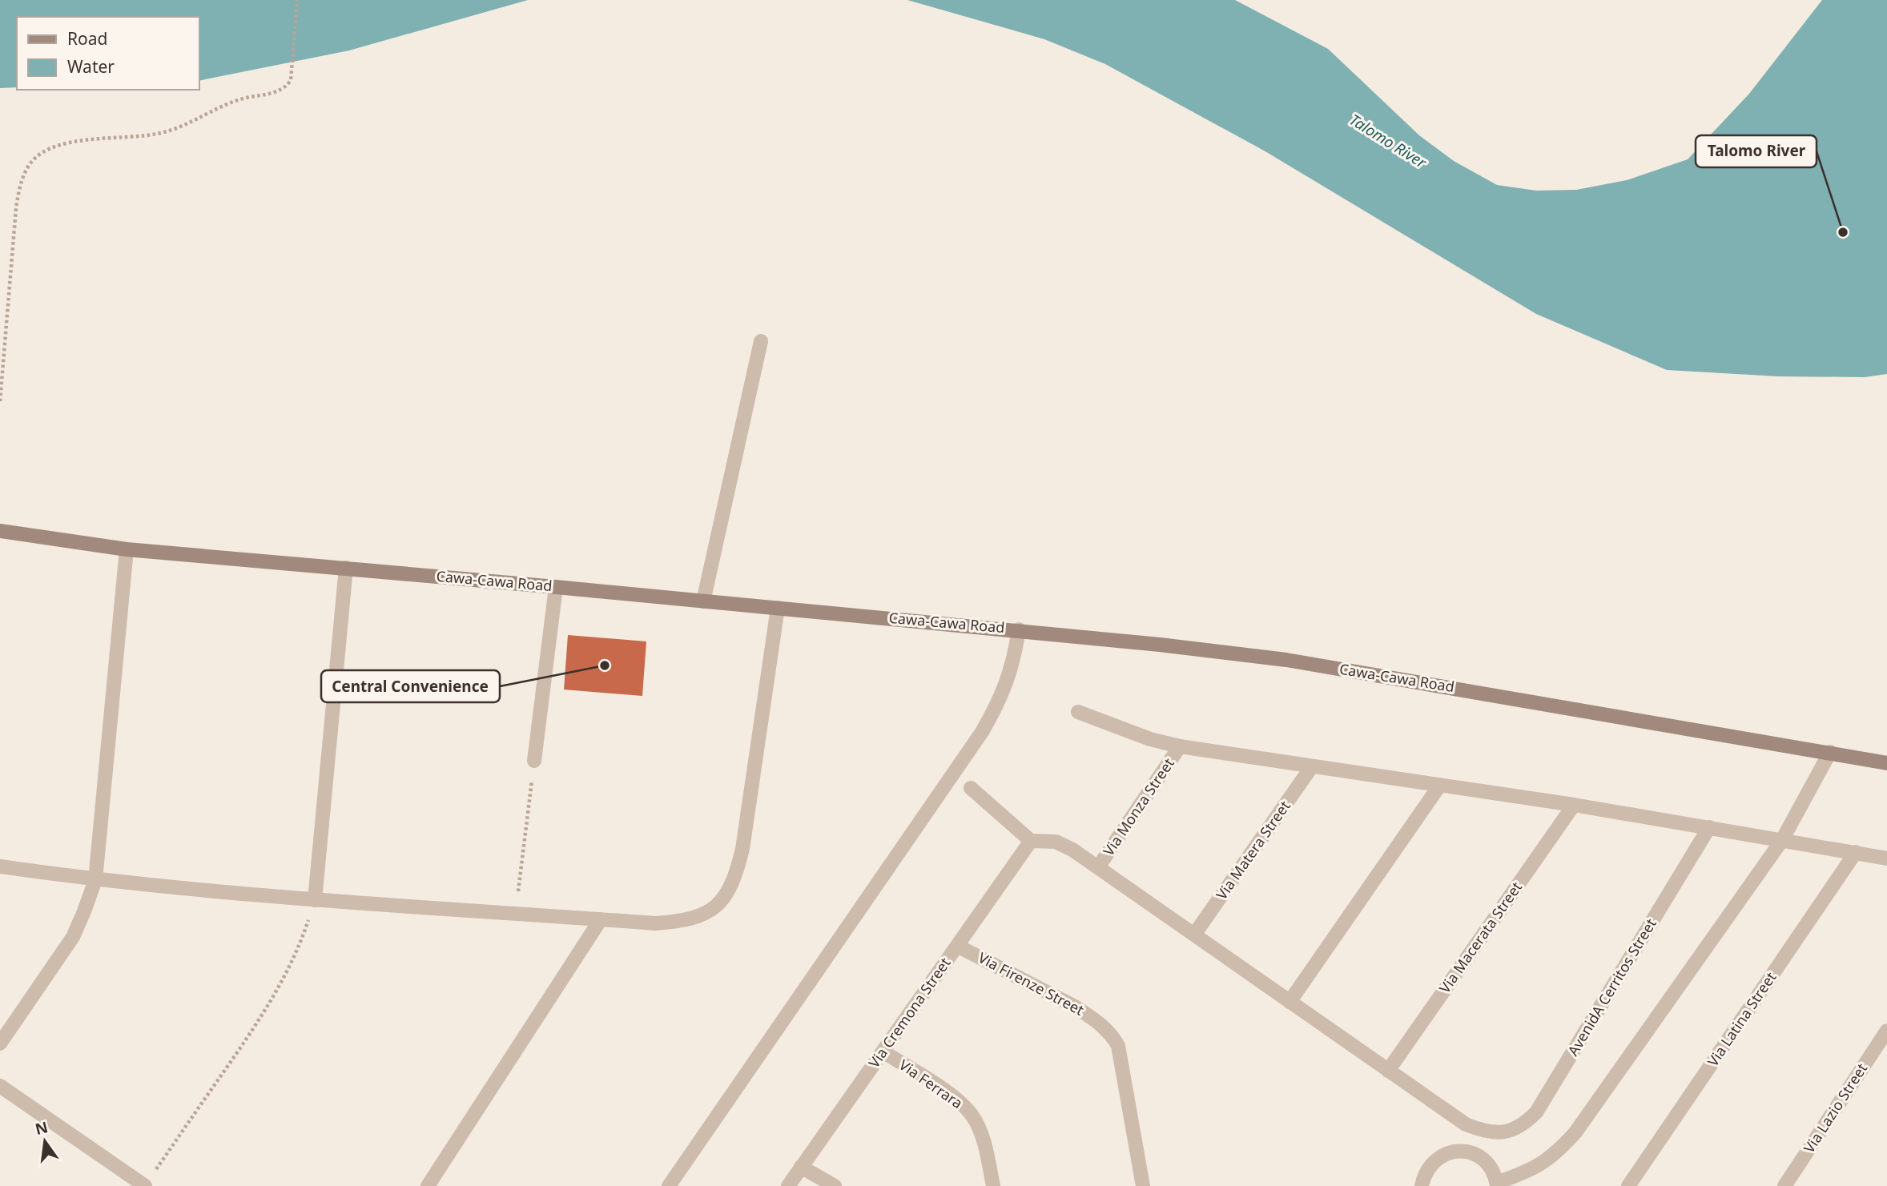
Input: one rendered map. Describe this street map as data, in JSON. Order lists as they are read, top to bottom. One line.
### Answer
{"streets":{"street":["Cawa-Cawa Road","Via Monza Street","Via Matera Street","Via Macerata Street","Via Firenze Street","AvenidA Cerritos Street","Via Cremona Street","Via Latina Street","Via Ferrara","Via Lazio Street"]},"crossings":[["Via Macerata Street","AvenidA Cerritos Street"],["Via Firenze Street","Via Cremona Street"],["Via Cremona Street","Via Ferrara"]],"water":["Talomo River"],"places":["Talomo River","Central Convenience"],"legend":["Road","Water"],"north":"top"}
